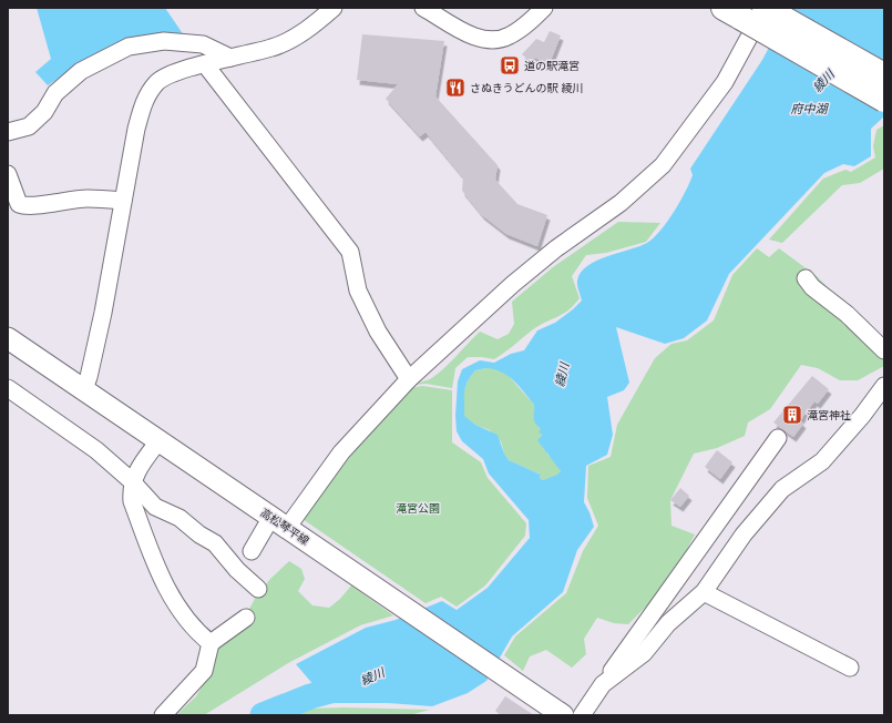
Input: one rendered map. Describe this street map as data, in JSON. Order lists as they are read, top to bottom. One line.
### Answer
{"streets":{"main road":["高松琴平線"]},"water":["綾川","府中湖"],"parks":["滝宮公園"],"places":{"bus stop":["道の駅滝宮"],"restaurant":["さぬきうどんの駅 綾川"],"building":["滝宮神社"]}}
